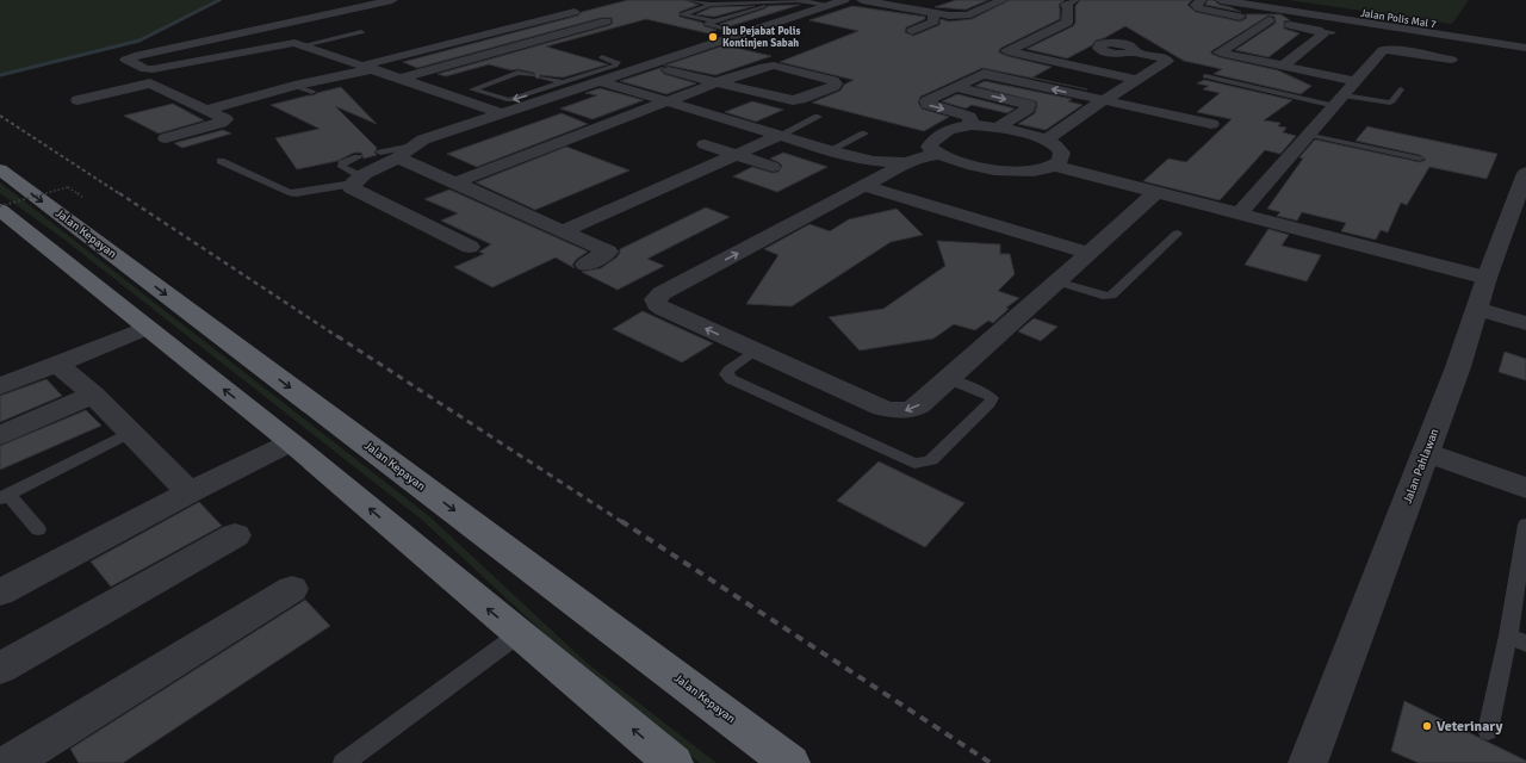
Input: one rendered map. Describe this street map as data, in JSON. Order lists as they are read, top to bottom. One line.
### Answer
{"streets":{"highway":["Jalan Kepayan"],"street":["Jalan Polis Mal 7","Jalan Pahlawan"]},"places":["Ibu Pejabat Polis Kontinjen Sabah","Veterinary"]}
